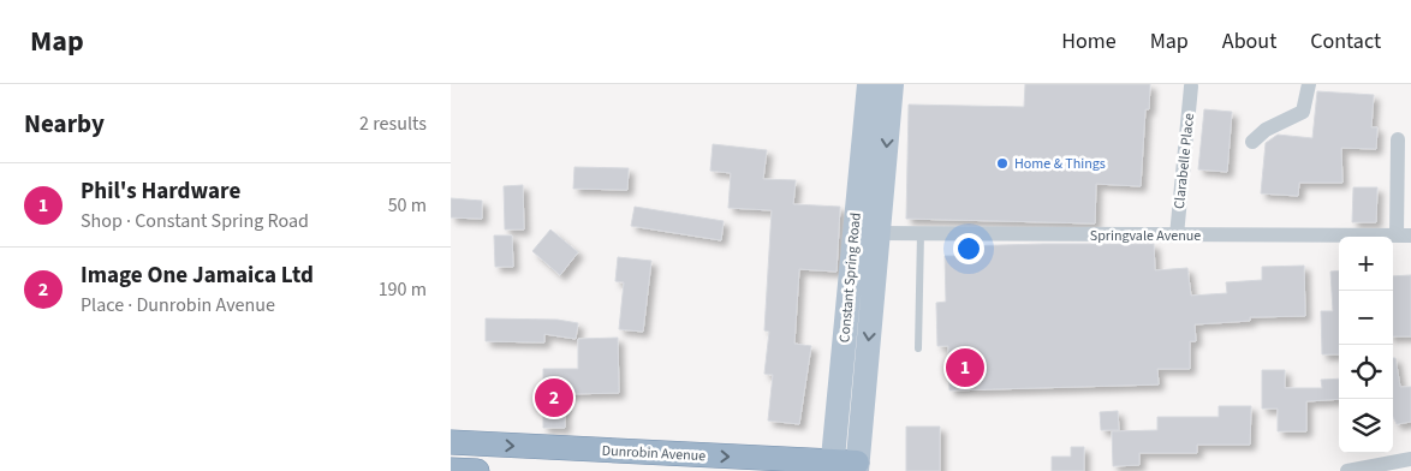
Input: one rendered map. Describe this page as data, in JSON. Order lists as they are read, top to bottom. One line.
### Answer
{"streets":{"highway":["Dunrobin Avenue"],"main road":["Constant Spring Road"],"street":["Clarabelle Place","Springvale Avenue"]},"crossings":[["Clarabelle Place","Springvale Avenue"],["Springvale Avenue","Constant Spring Road"],["Constant Spring Road","Dunrobin Avenue"]],"one_way":["Dunrobin Avenue"],"places":["Home & Things"],"page":{"header":"Map","nav":["Home","Map","About","Contact"],"heading":["Nearby","2 results"],"list":[{"mark":"1","name":"Phil's Hardware","note":"Shop · Constant Spring Road","value":"50 m"},{"mark":"2","name":"Image One Jamaica Ltd","note":"Place · Dunrobin Avenue","value":"190 m"}],"map_buttons":["+","−"],"pins":["1","2"]}}
